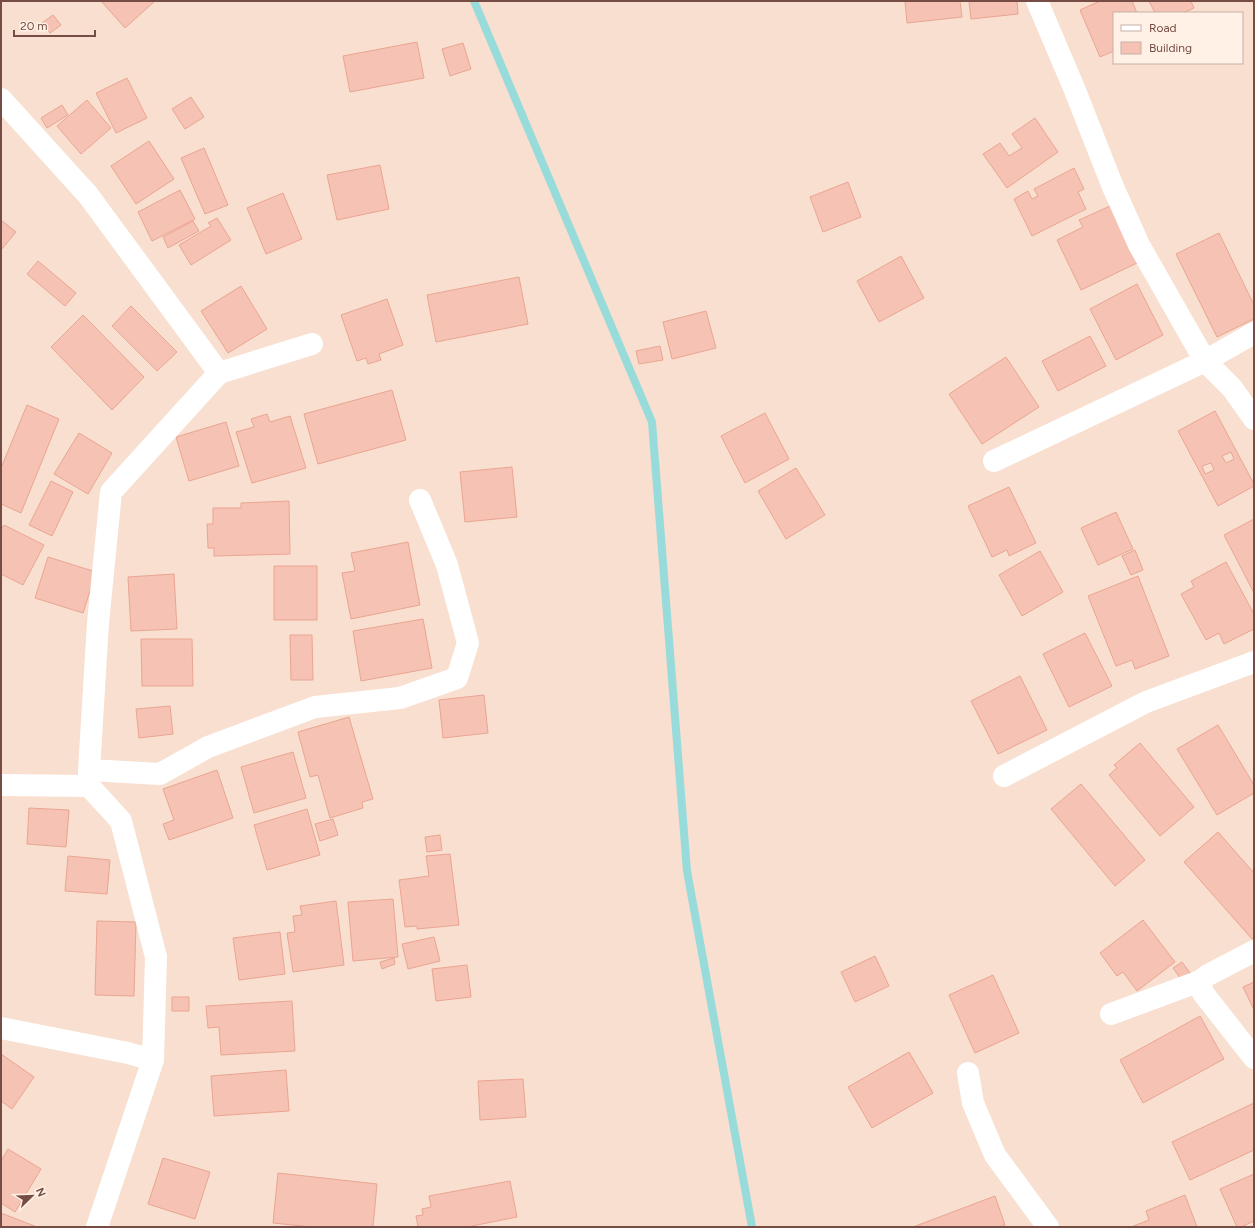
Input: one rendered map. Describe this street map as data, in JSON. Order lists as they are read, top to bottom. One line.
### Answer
{"legend":["Road","Building"],"scale_bar":"20 m","north":"top right"}
